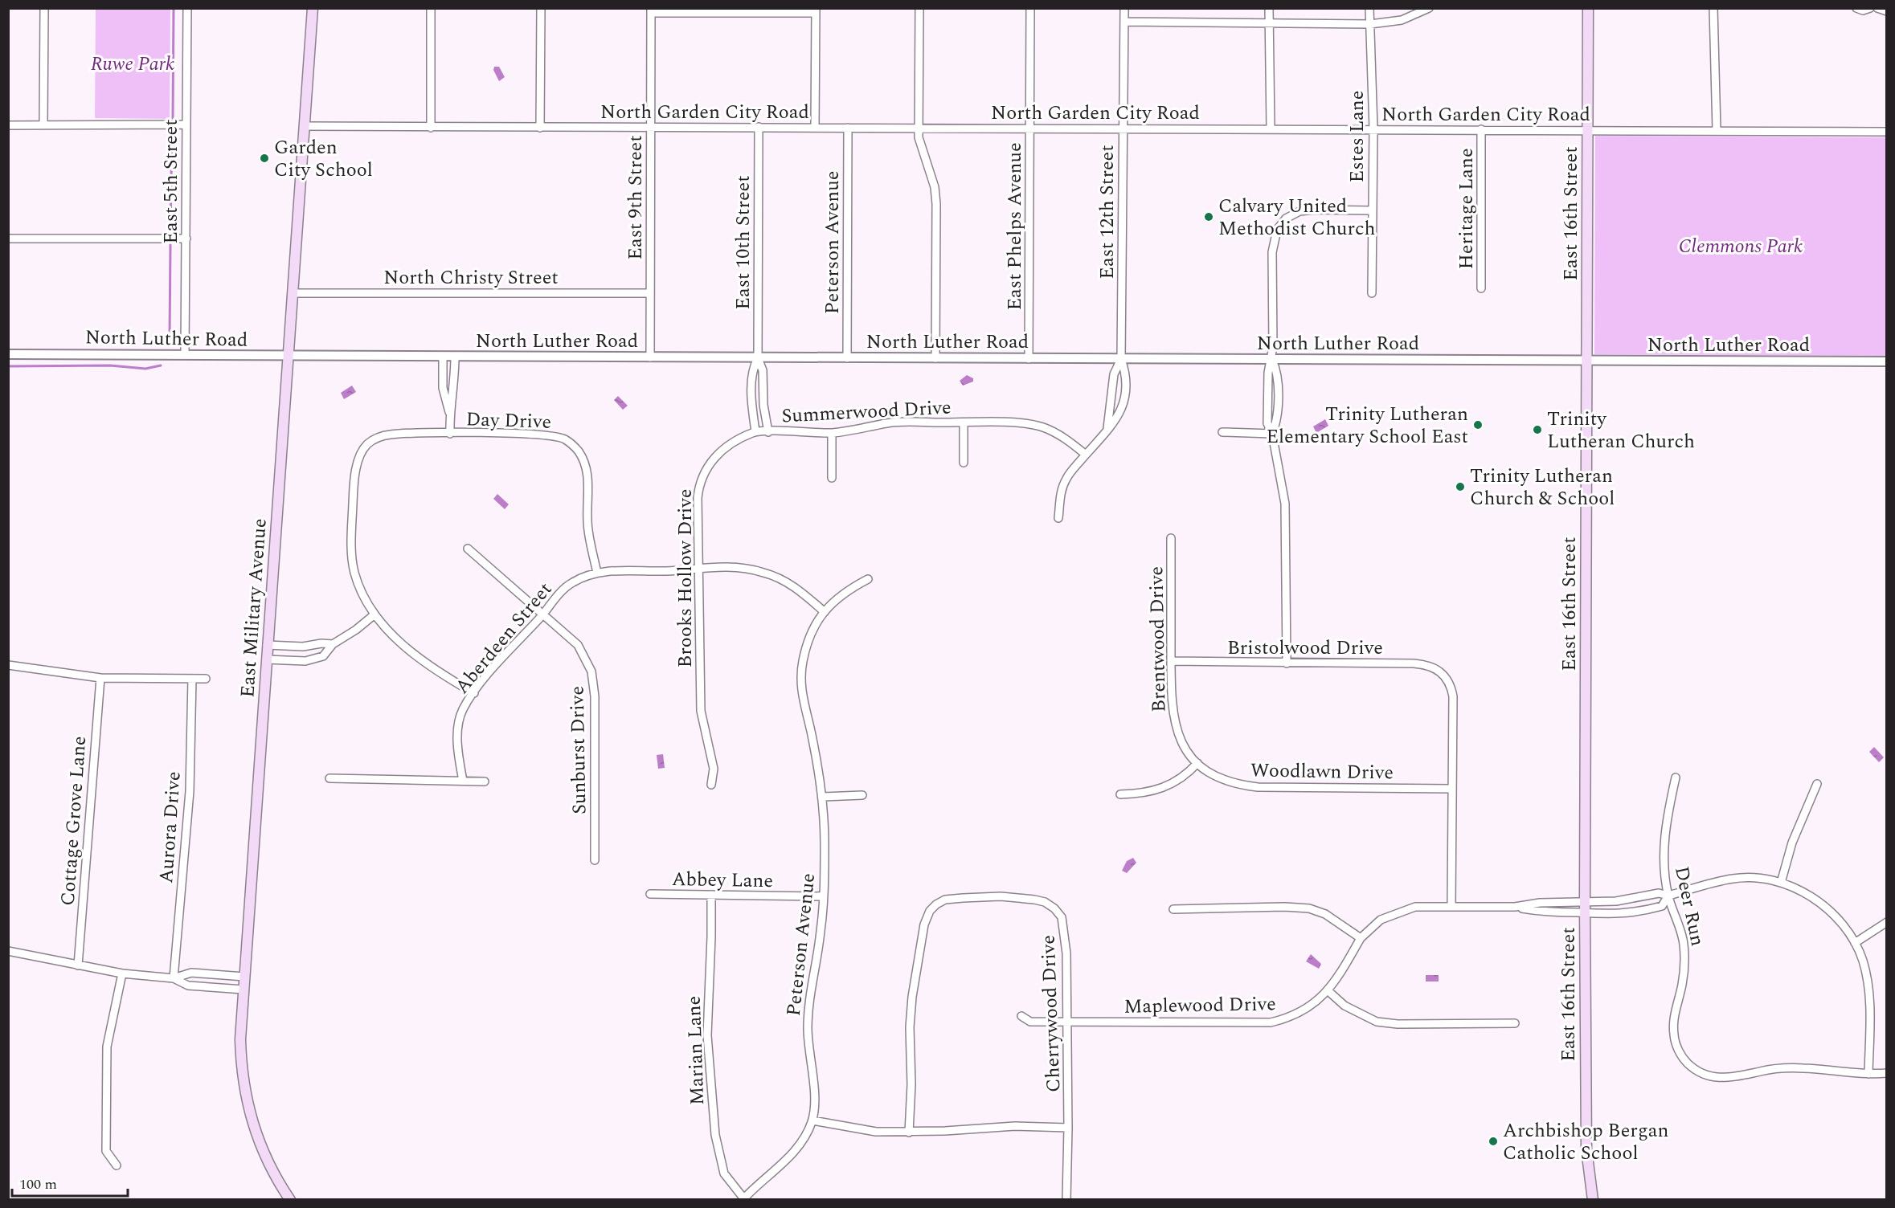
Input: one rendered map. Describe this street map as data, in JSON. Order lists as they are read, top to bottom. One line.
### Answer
{"streets":{"main road":["East 16th Street","East Military Avenue"],"street":["North Garden City Road","Estes Lane","East 5th Street","East 9th Street","Heritage Lane","East 12th Street","East Phelps Avenue","East 10th Street","Peterson Avenue","North Christy Street","North Luther Road","Summerwood Drive","Day Drive","Brooks Hollow Drive","Aberdeen Street","Brentwood Drive","Bristolwood Drive","Sunburst Drive","Woodlawn Drive","Cottage Grove Lane","Aurora Drive","Abbey Lane","Deer Run","Maplewood Drive","Cherrywood Drive","Marian Lane"]},"crossings":[["North Garden City Road","Estes Lane"],["North Garden City Road","East 9th Street"],["North Garden City Road","Heritage Lane"],["North Garden City Road","East 12th Street"],["North Garden City Road","East 16th Street"],["North Garden City Road","East Phelps Avenue"],["North Garden City Road","East 10th Street"],["North Garden City Road","Peterson Avenue"],["North Garden City Road","East Military Avenue"],["East 5th Street","North Luther Road"],["East 9th Street","North Christy Street"],["East 9th Street","North Luther Road"],["East 12th Street","North Luther Road"],["East 12th Street","Summerwood Drive"],["East 16th Street","North Luther Road"],["East 16th Street","Maplewood Drive"],["East Phelps Avenue","North Luther Road"],["East 10th Street","North Luther Road"],["Peterson Avenue","North Luther Road"],["Peterson Avenue","Aberdeen Street"],["Peterson Avenue","Abbey Lane"],["Peterson Avenue","Marian Lane"],["North Christy Street","East Military Avenue"],["North Luther Road","East Military Avenue"],["Summerwood Drive","Brooks Hollow Drive"],["Day Drive","Aberdeen Street"],["Brooks Hollow Drive","Aberdeen Street"],["Aberdeen Street","Sunburst Drive"],["Brentwood Drive","Bristolwood Drive"],["Brentwood Drive","Woodlawn Drive"],["Bristolwood Drive","Woodlawn Drive"],["Abbey Lane","Marian Lane"],["Deer Run","Maplewood Drive"],["Maplewood Drive","Cherrywood Drive"]],"parks":["Ruwe Park","Clemmons Park"],"places":["Garden City School","Calvary United Methodist Church","Trinity Lutheran Elementary School East","Trinity Lutheran Church","Trinity Lutheran Church & School","Archbishop Bergan Catholic School"],"scale_bar":"100 m"}
